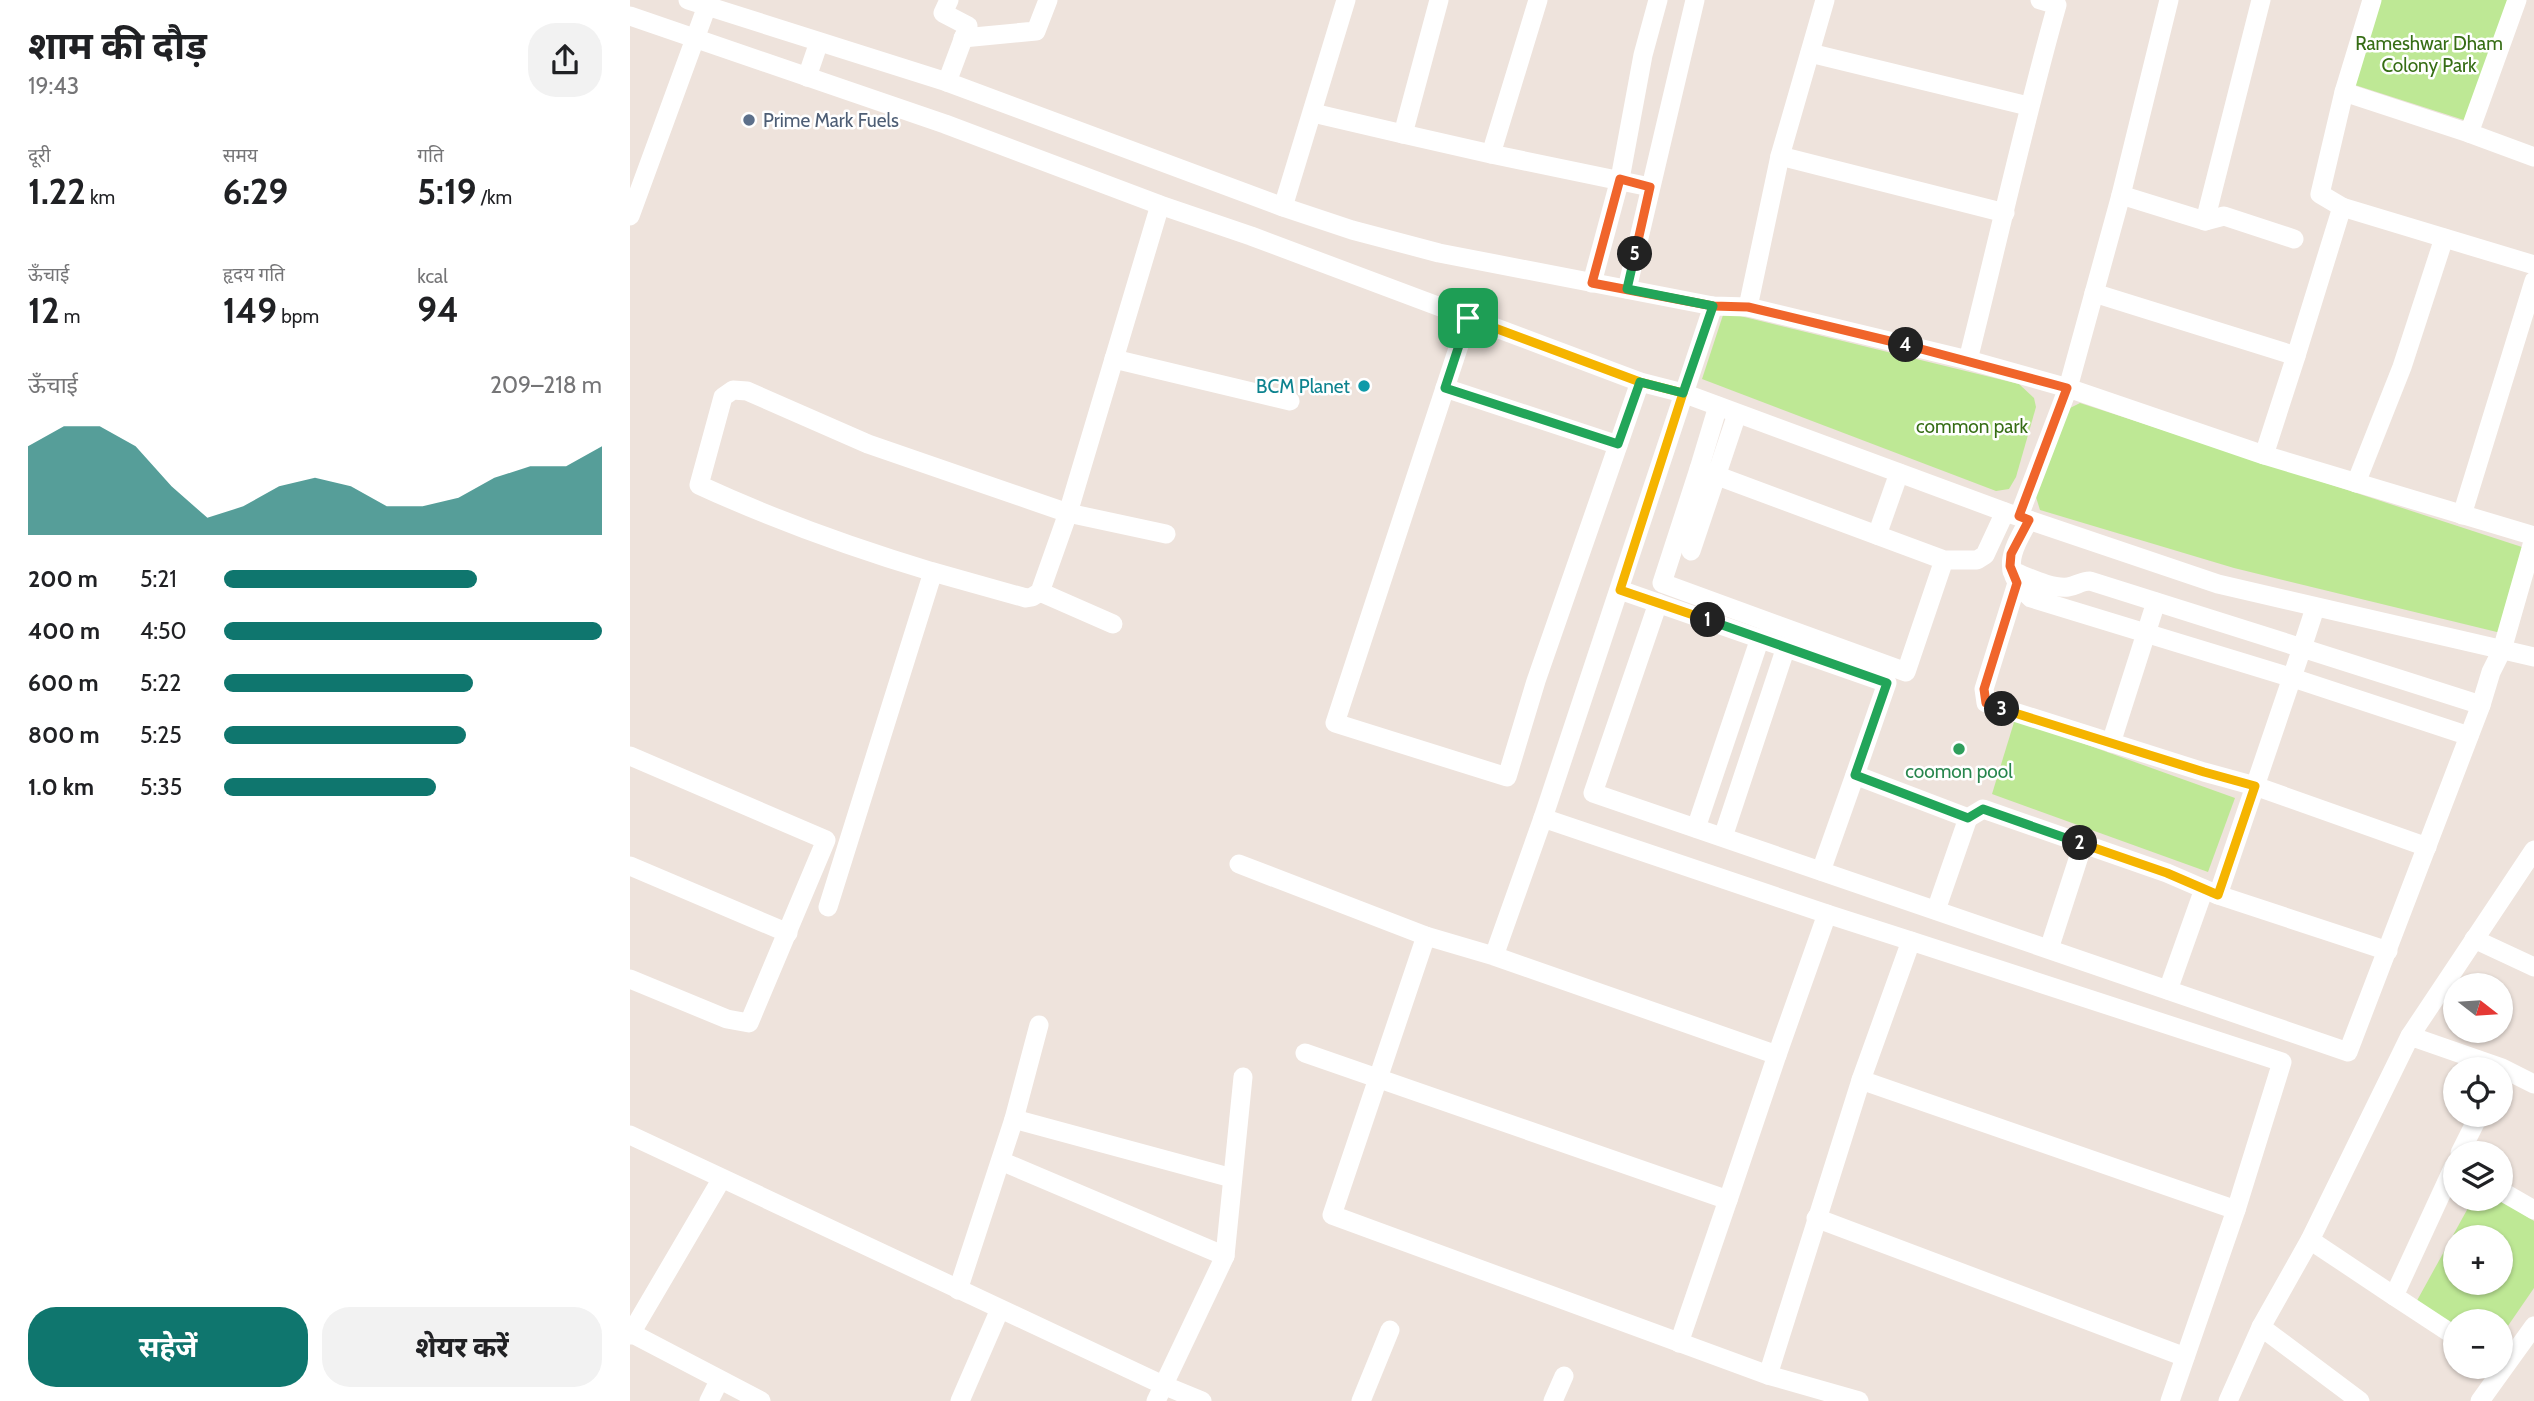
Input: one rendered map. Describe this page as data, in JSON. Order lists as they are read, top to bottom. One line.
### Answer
{"parks":["Rameshwar Dham Colony Park","common park"],"places":["Prime Mark Fuels","BCM Planet","coomon pool"],"north":"right","page":{"heading":["शाम की दौड़","19:43"],"stats":[["दूरी","1.22 km"],["समय","6:29"],["गति","5:19 /km"],["ऊँचाई","12 m"],["हृदय गति","149 bpm"],["kcal","94"]],"pins":["5","4","1","3","2"],"chart":["ऊँचाई","209–218 m"],"list":[{"name":"200 m","note":"5:21"},{"name":"400 m","note":"4:50"},{"name":"600 m","note":"5:22"},{"name":"800 m","note":"5:25"},{"name":"1.0 km","note":"5:35"}],"map_buttons":["+","−"],"buttons":["सहेजें","शेयर करें"]}}
